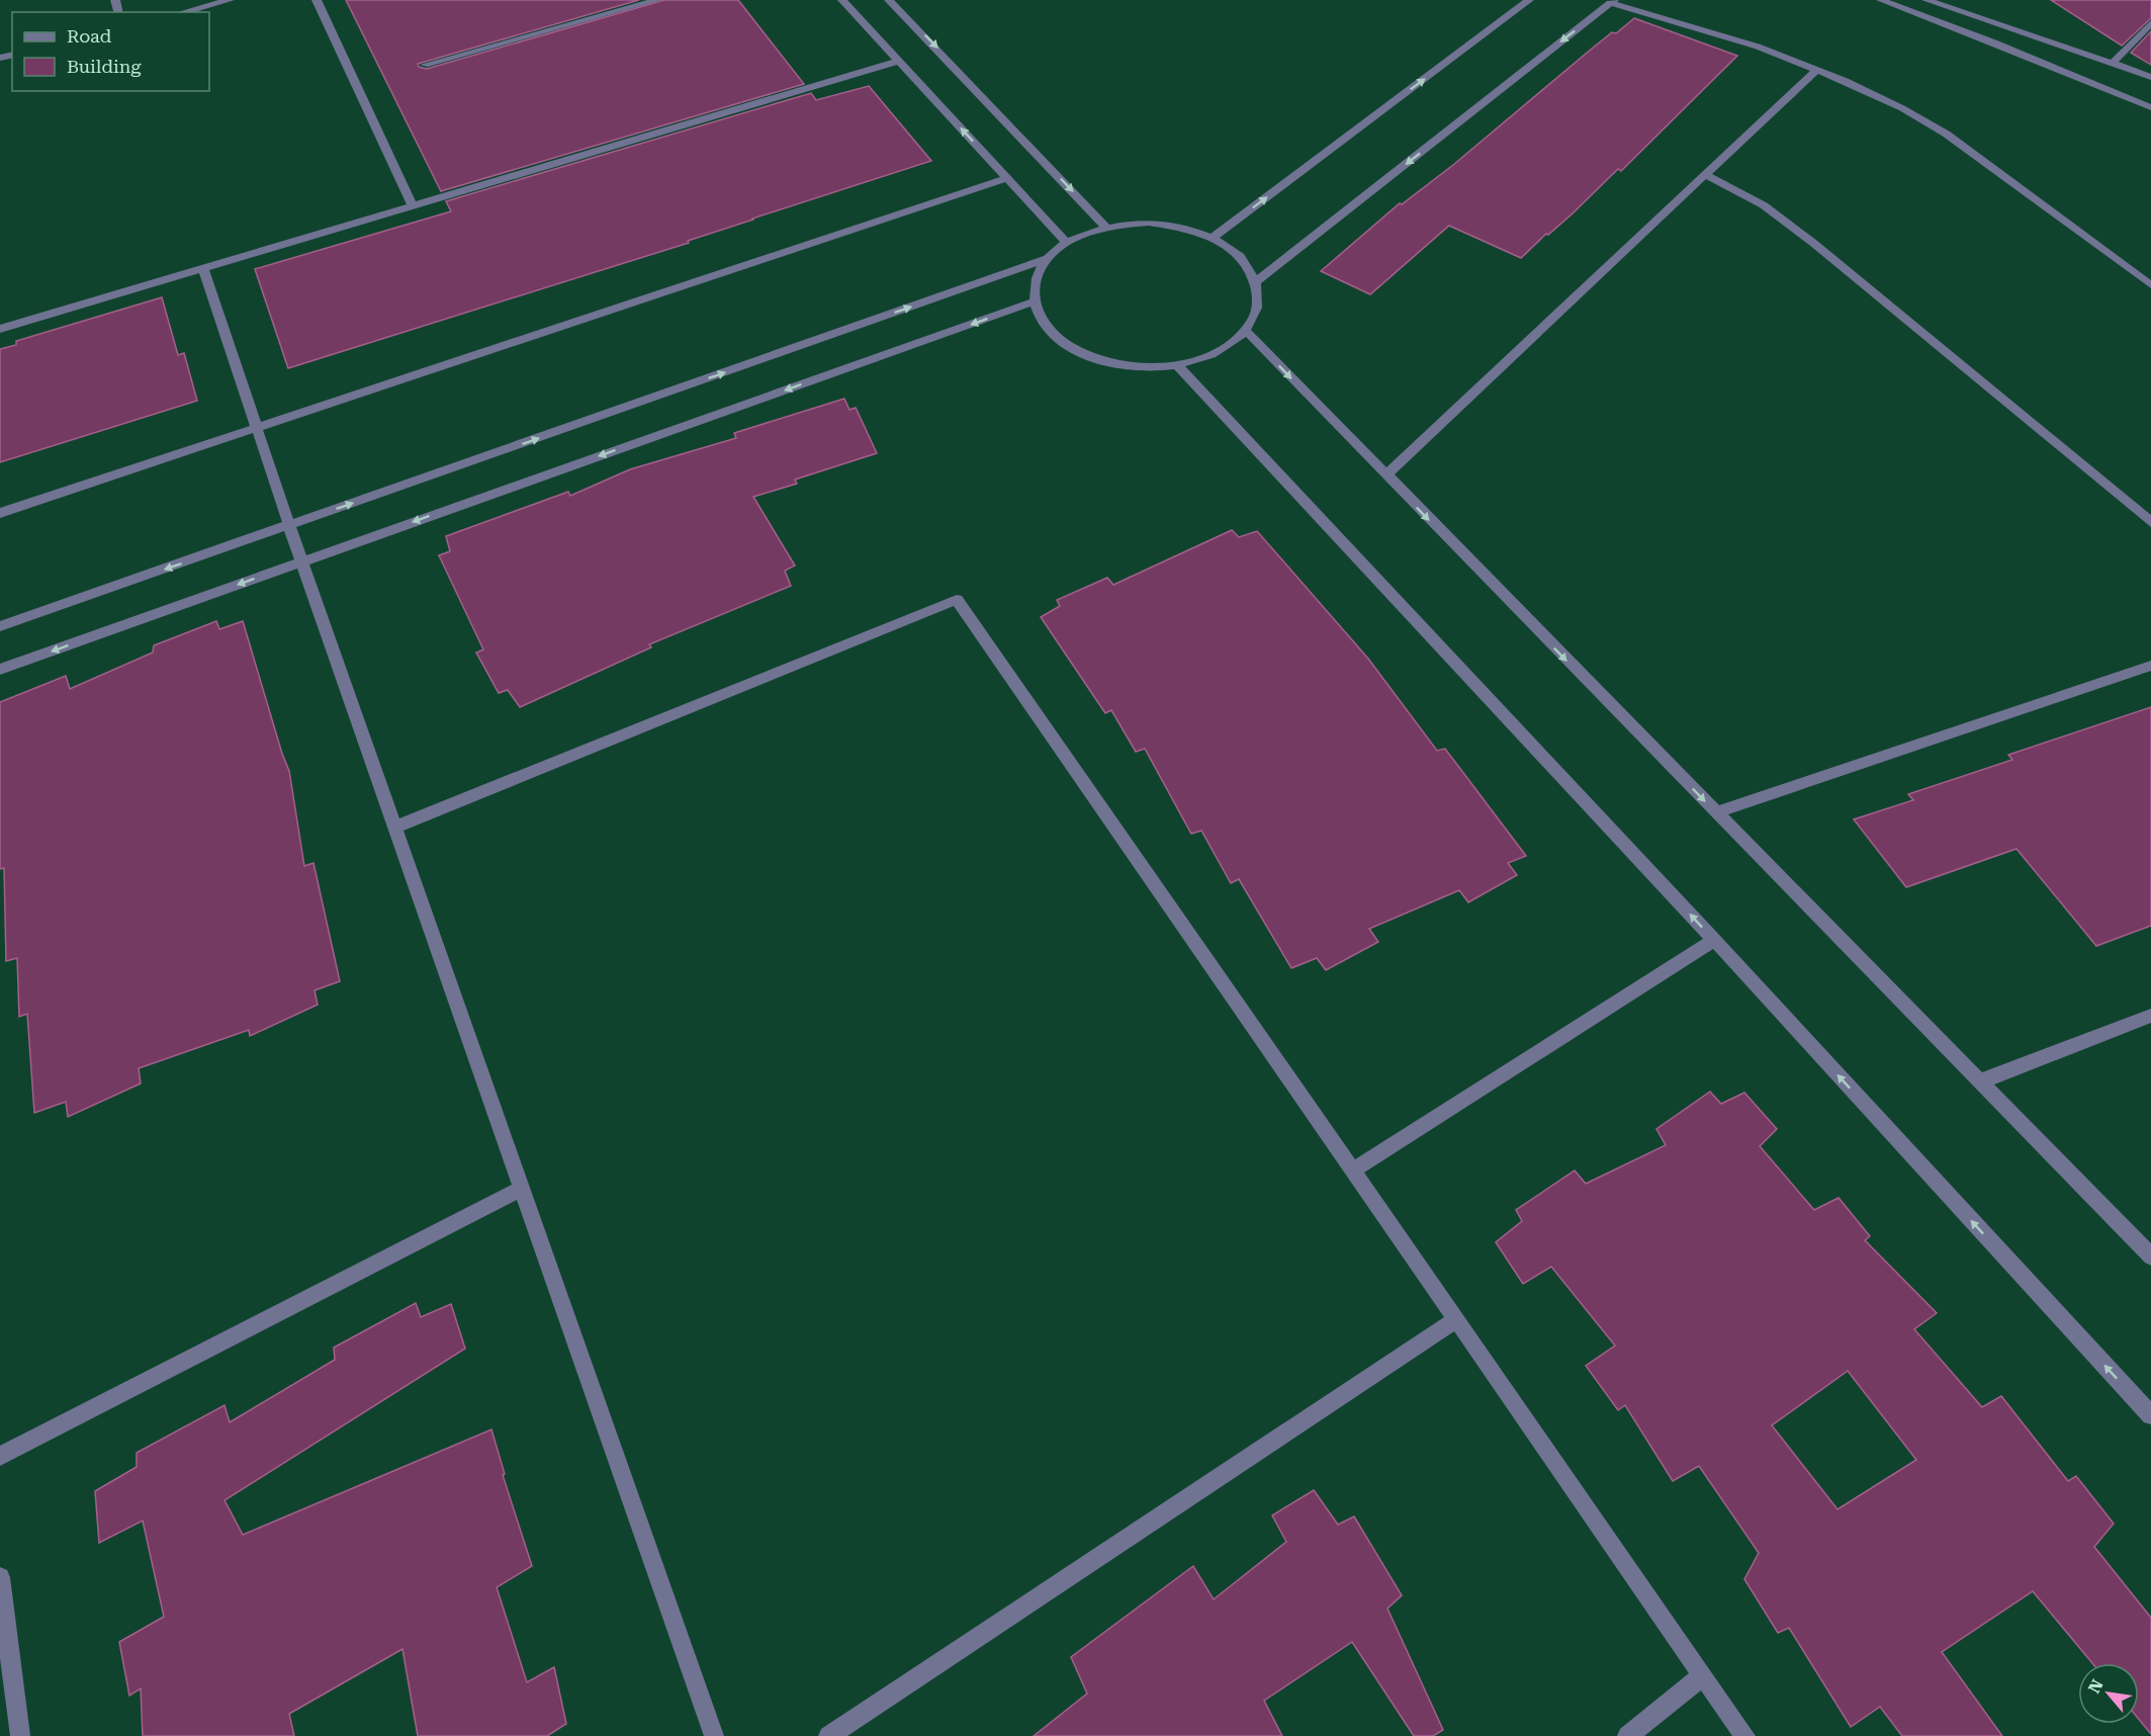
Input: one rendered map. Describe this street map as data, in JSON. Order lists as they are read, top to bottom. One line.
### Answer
{"legend":["Road","Building"],"north":"top left"}
